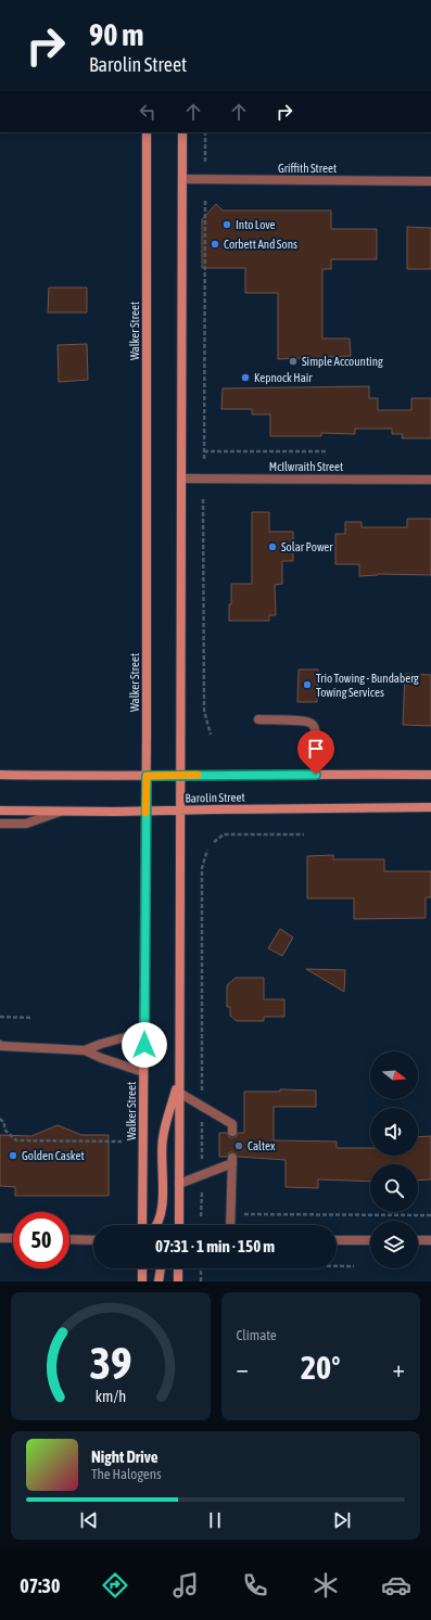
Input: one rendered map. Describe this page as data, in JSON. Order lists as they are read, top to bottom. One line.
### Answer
{"streets":{"main road":["Walker Street","Barolin Street"],"street":["Griffith Street","McIlwraith Street"]},"crossings":[["Walker Street","Barolin Street"]],"places":["Into Love","Corbett And Sons","Simple Accounting","Kepnock Hair","Solar Power","Trio Towing - Bundaberg Towing Services","Caltex","Golden Casket"],"north":"right","page":{"turn":["90 m","Barolin Street"],"limit":"50","trip":"07:31 · 1 min · 150 m","tile":"Climate","heat":["−","20°","+"],"song":["Night Drive","The Halogens"],"tabs":"07:30","gauge":["39","km/h"]}}
